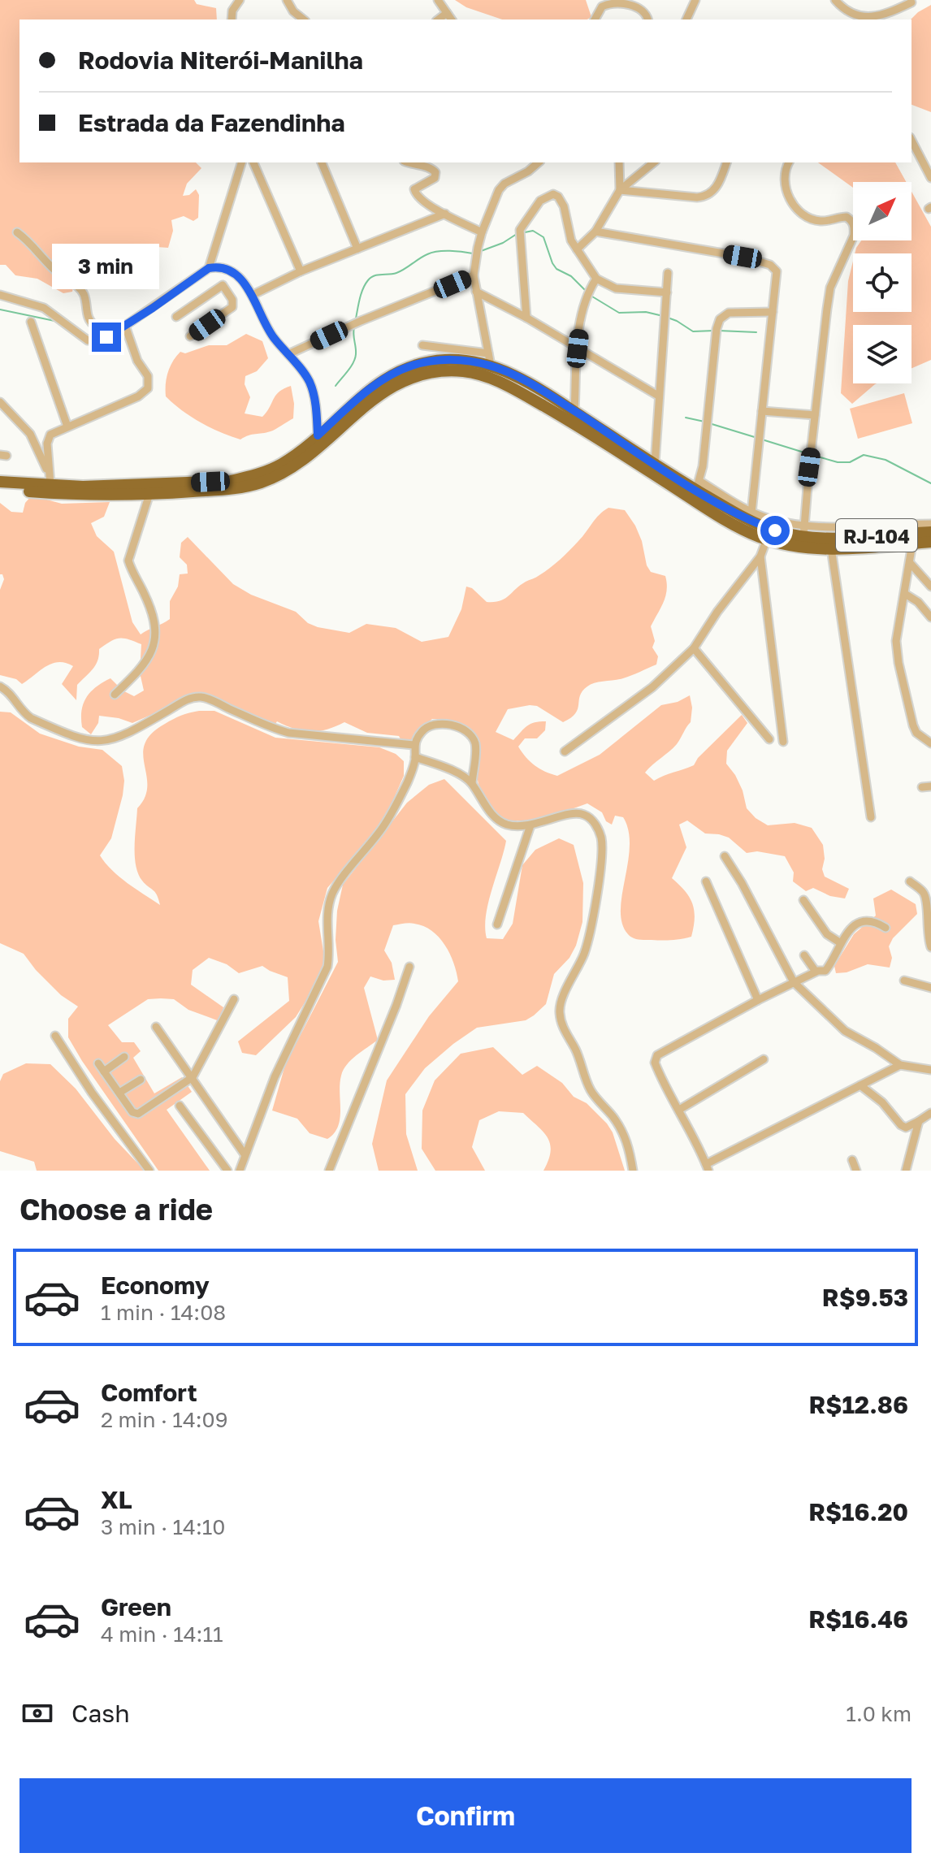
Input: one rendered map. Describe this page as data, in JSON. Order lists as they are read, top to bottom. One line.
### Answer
{"streets":{"highway":["RJ-104"]},"north":"top right","page":{"banner":["Rodovia Niterói-Manilha","Estrada da Fazendinha"],"bubble":"3 min","heading":"Choose a ride","list":[{"name":"Economy","note":"1 min · 14:08","value":"R$9.53"},{"name":"Comfort","note":"2 min · 14:09","value":"R$12.86"},{"name":"XL","note":"3 min · 14:10","value":"R$16.20"},{"name":"Green","note":"4 min · 14:11","value":"R$16.46"}],"pay":["Cash","1.0 km"],"buttons":"Confirm"}}
